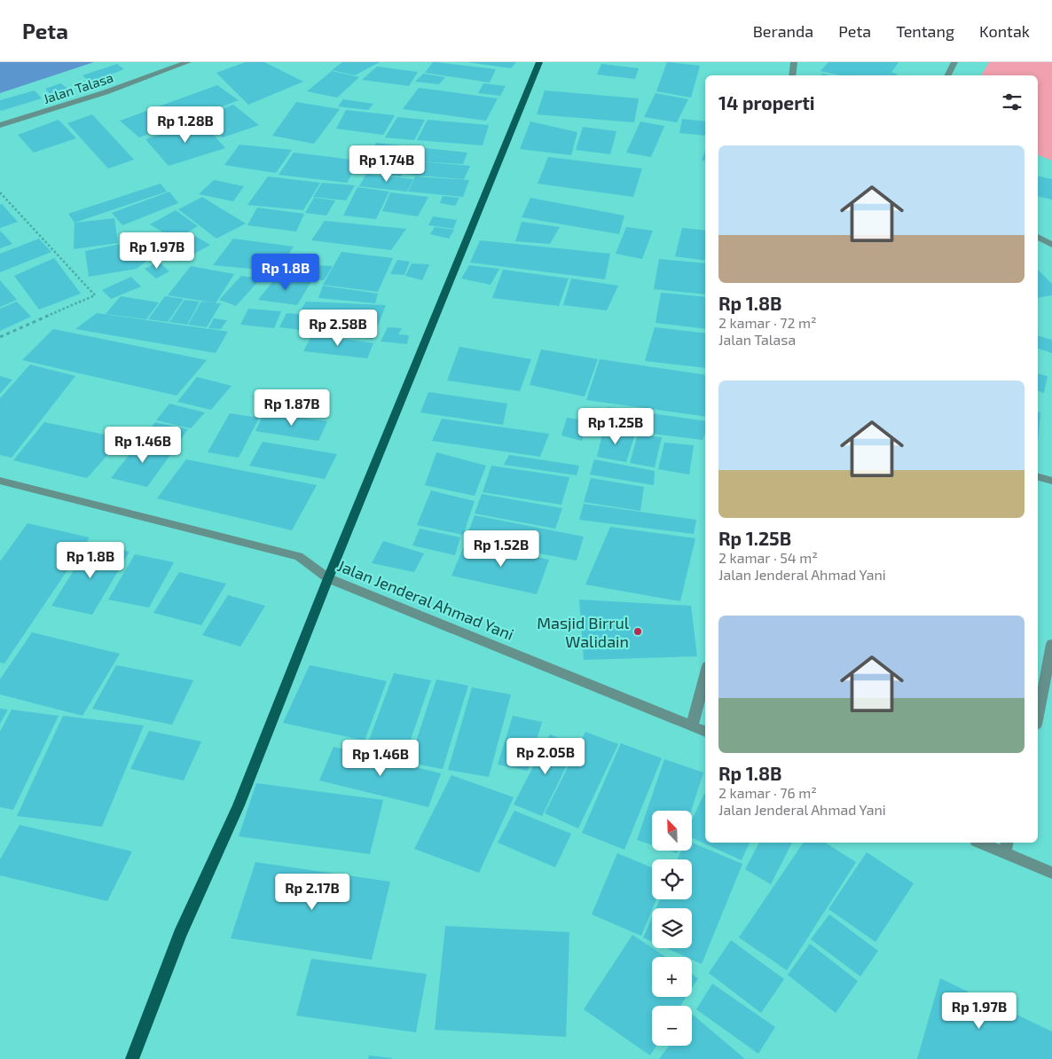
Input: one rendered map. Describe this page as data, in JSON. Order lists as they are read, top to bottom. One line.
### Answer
{"streets":{"street":["Jalan Talasa","Jalan Jenderal Ahmad Yani"]},"places":["Masjid Birrul Walidain"],"north":"top left","page":{"header":"Peta","nav":["Beranda","Peta","Tentang","Kontak"],"heading":"14 properti","price":["Rp 1.28B","Rp 1.74B","Rp 1.97B","Rp 1.8B","Rp 2.58B","Rp 1.87B","Rp 1.25B","Rp 1.46B","Rp 1.52B","Rp 1.8B","Rp 2.05B","Rp 1.46B","Rp 2.17B","Rp 1.97B"],"list":[{"name":"Rp 1.8B","note":"2 kamar · 72 m² · Jalan Talasa"},{"name":"Rp 1.25B","note":"2 kamar · 54 m² · Jalan Jenderal Ahmad Yani"},{"name":"Rp 1.8B","note":"2 kamar · 76 m² · Jalan Jenderal Ahmad Yani"}],"map_buttons":["+","−"]}}
